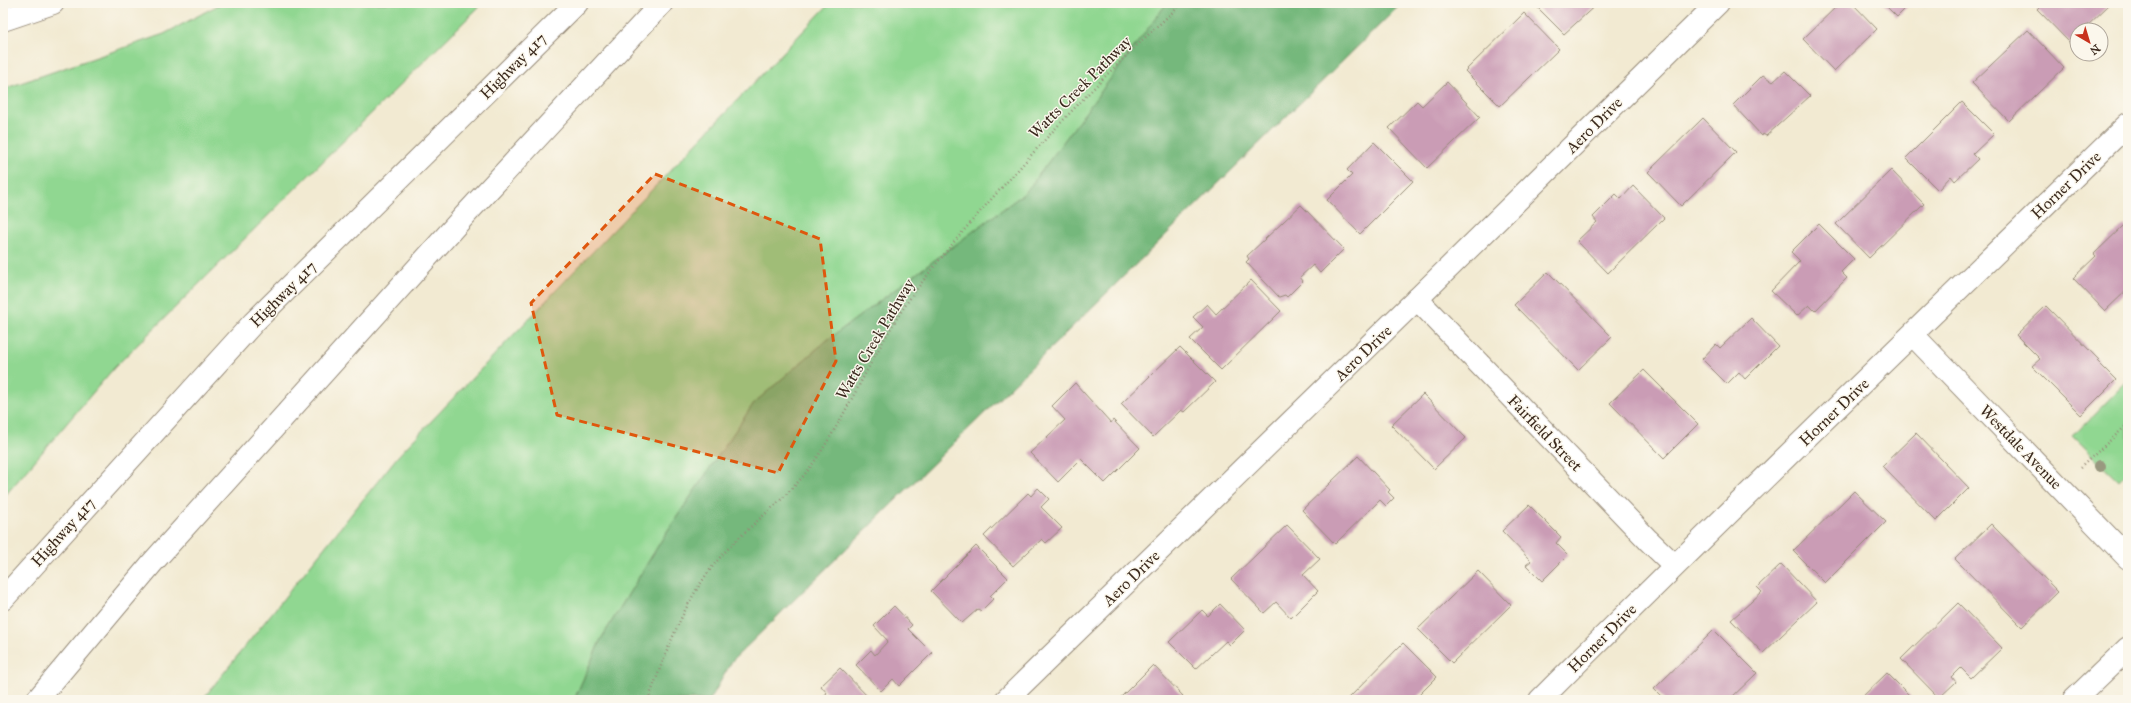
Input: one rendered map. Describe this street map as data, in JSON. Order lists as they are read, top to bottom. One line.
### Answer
{"streets":{"main road":["Highway 417","Aero Drive","Horner Drive","Fairfield Street","Westdale Avenue"],"path":["Watts Creek Pathway"]},"crossings":[["Aero Drive","Fairfield Street"],["Horner Drive","Fairfield Street"],["Horner Drive","Westdale Avenue"]],"north":"bottom right"}
